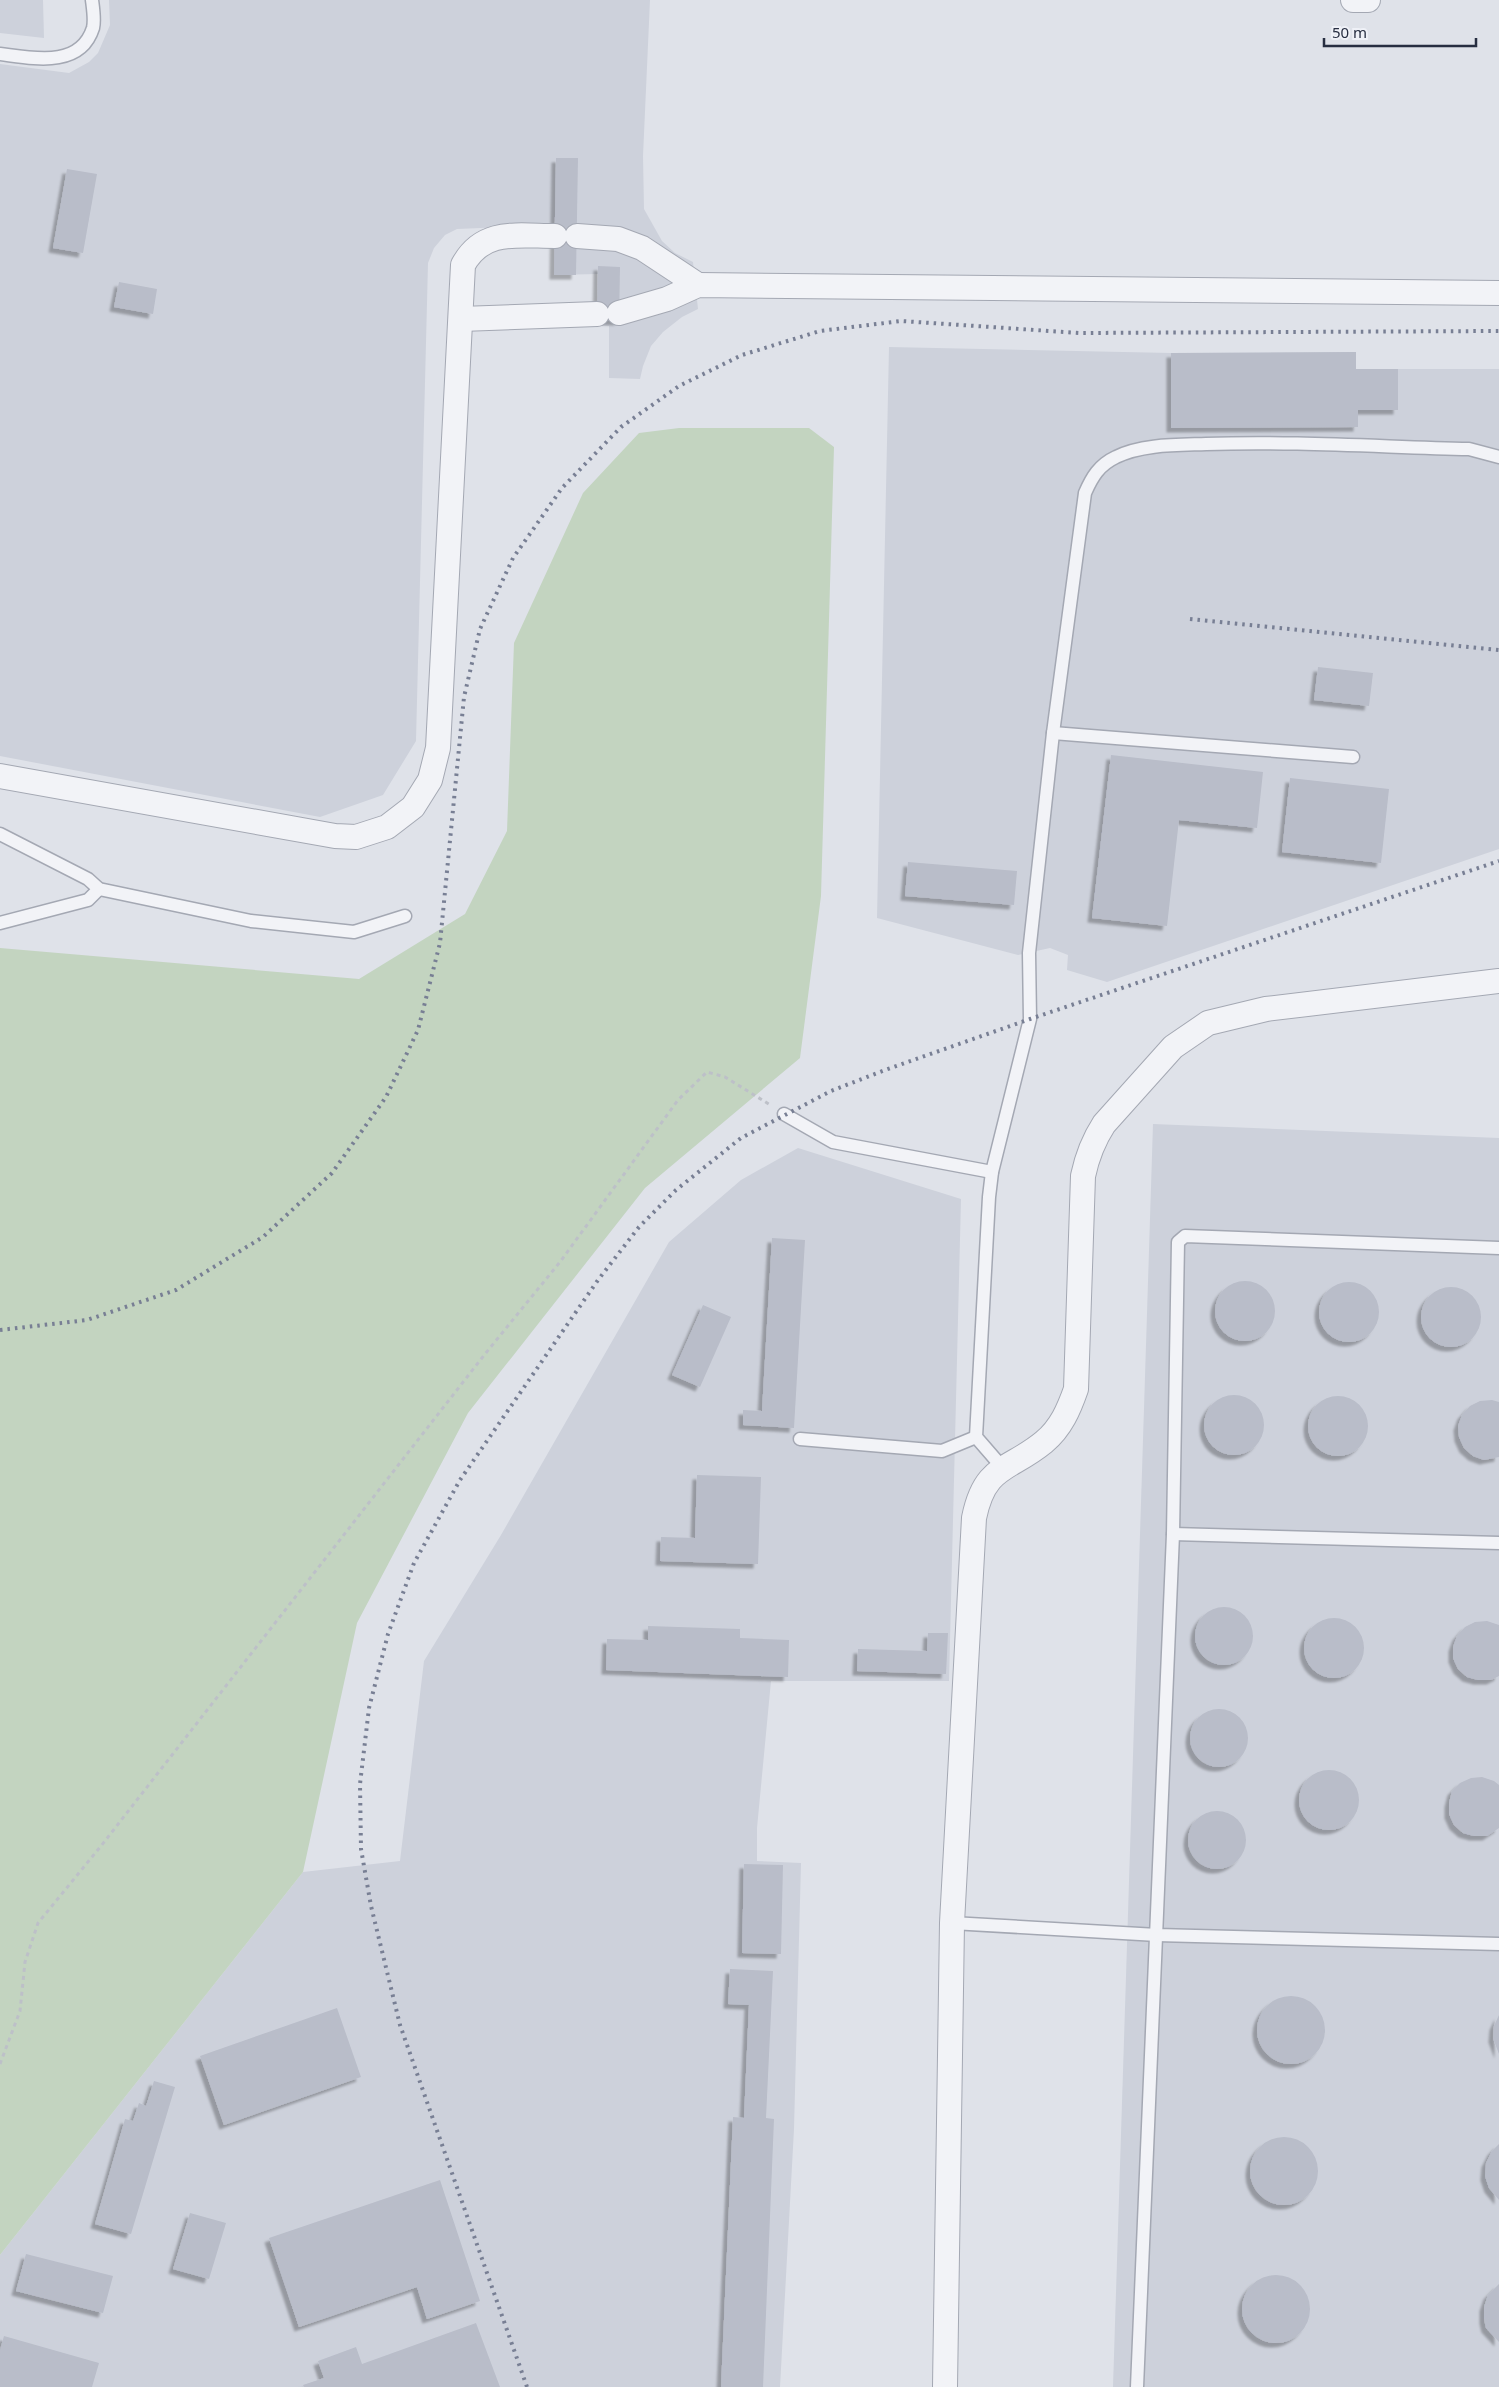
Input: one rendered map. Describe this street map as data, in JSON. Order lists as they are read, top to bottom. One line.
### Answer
{"scale_bar":"50 m"}
